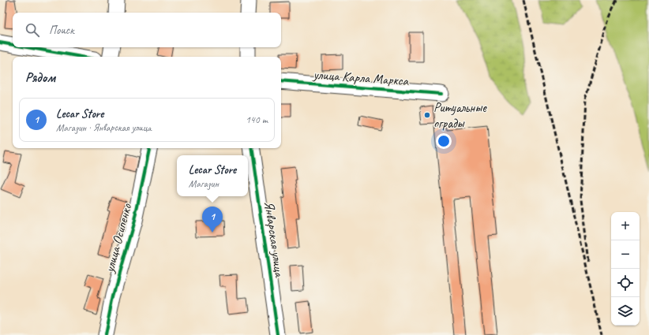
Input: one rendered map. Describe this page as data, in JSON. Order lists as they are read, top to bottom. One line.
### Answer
{"streets":{"street":["улица Карла Маркса","улица Осипенко","Январская улица"]},"places":["Ритуальные ограды"],"page":{"search":"Поиск","heading":"Рядом","list":[{"mark":"1","name":"Lecar Store","note":"Магазин · Январская улица","value":"140 m"}],"popup":["Lecar Store","Магазин"],"pins":"1","map_buttons":["+","−"]}}
